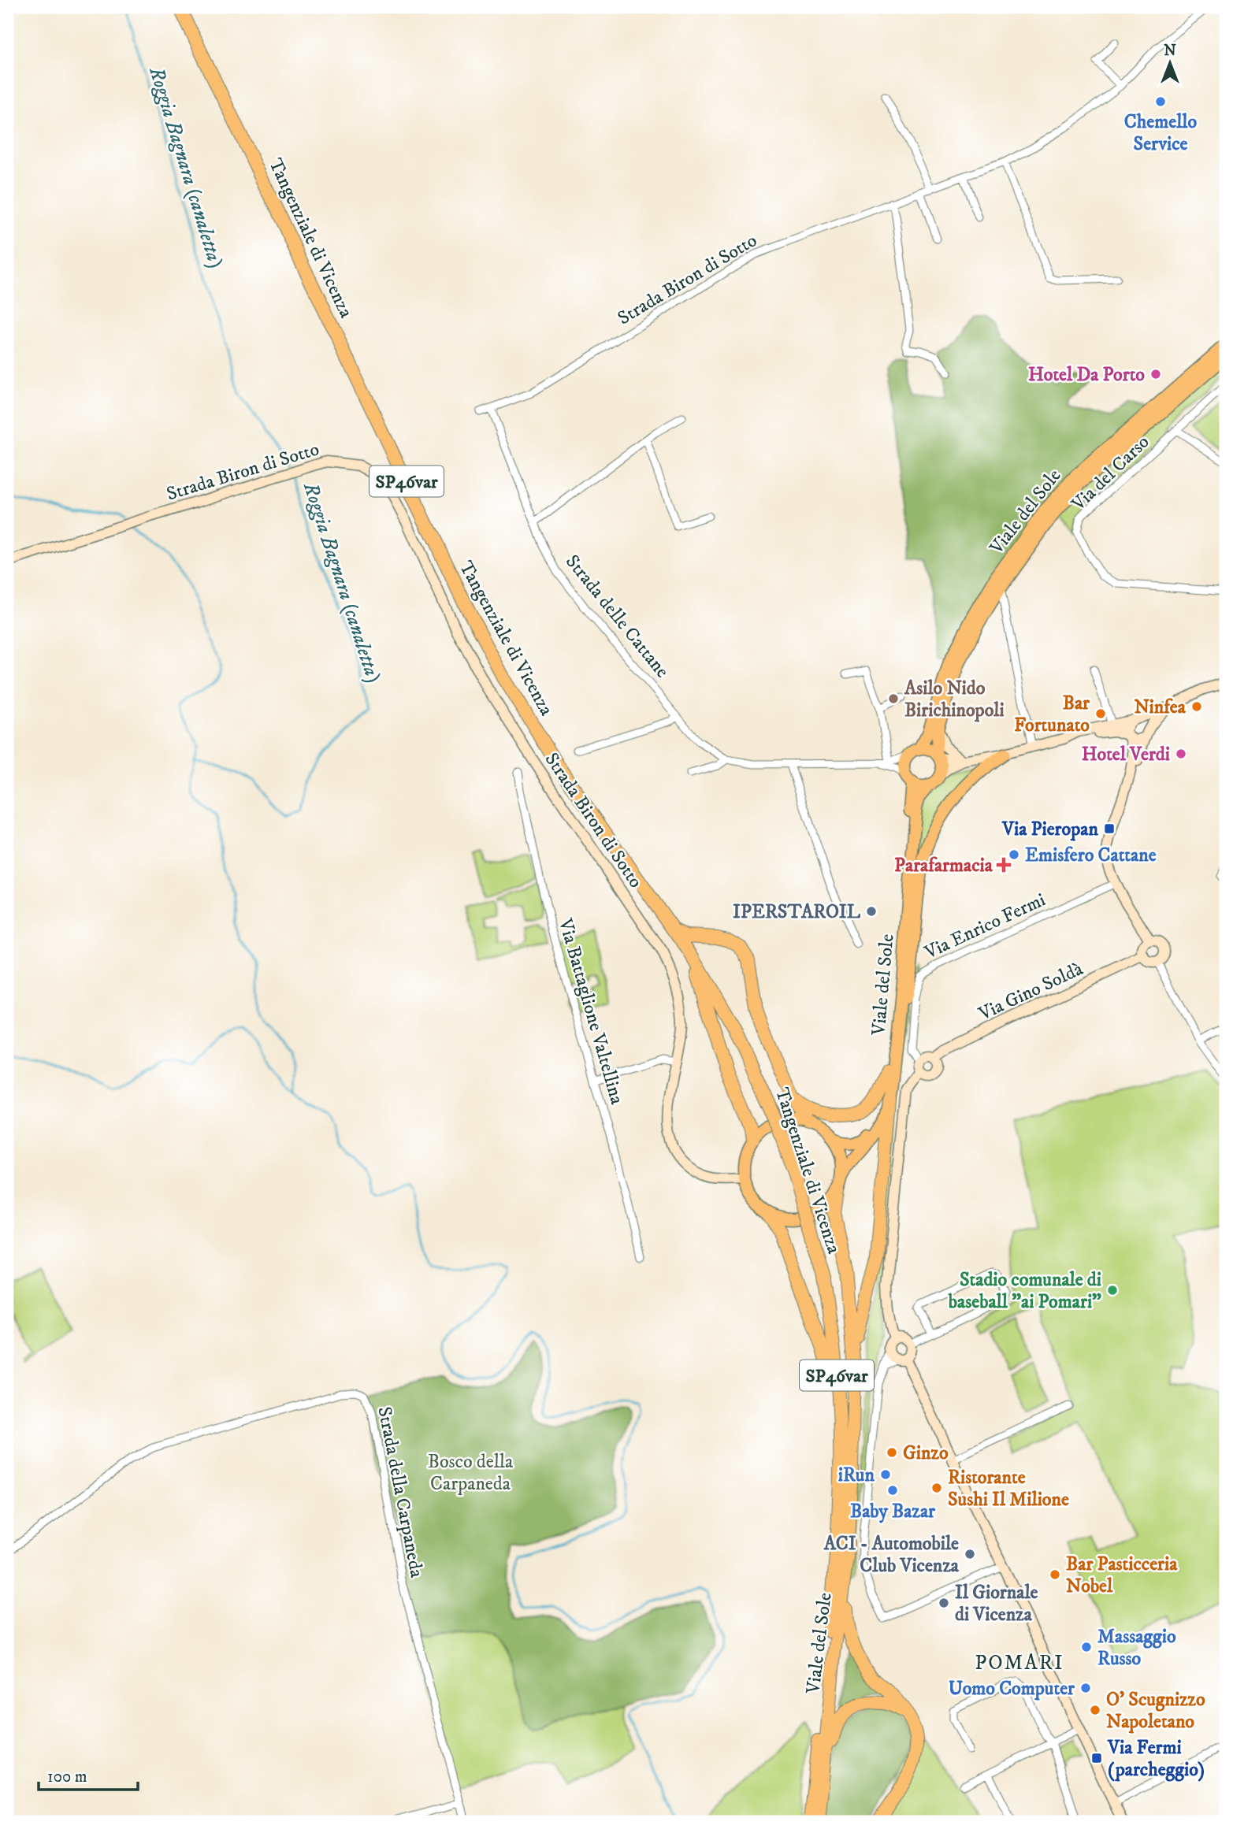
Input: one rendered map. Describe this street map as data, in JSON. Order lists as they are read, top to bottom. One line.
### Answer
{"streets":{"highway":["Tangenziale di Vicenza","SP46var","Viale del Sole"],"street":["Strada Biron di Sotto","Via del Carso","Strada delle Cattane","Via Enrico Fermi","Via Gino Soldà","Via Battaglione Valtellina","Strada della Carpaneda"]},"crossings":[["Tangenziale di Vicenza","Viale del Sole"],["Strada Biron di Sotto","Viale del Sole"],["Strada Biron di Sotto","Strada delle Cattane"],["Viale del Sole","Strada delle Cattane"],["Via Enrico Fermi","Via Gino Soldà"]],"districts":["POMARI"],"water":["Roggia Bagnara (canaletta)"],"parks":["Bosco della Carpaneda"],"places":{"other":["Chemello Service","Hotel Da Porto","Asilo Nido Birichinopoli","Ninfea","Bar Fortunato","Hotel Verdi","Emisfero Cattane","IPERSTAROIL","Stadio comunale di baseball \"ai Pomari\"","Ginzo","iRun","Ristorante Sushi Il Milione","Baby Bazar","ACI - Automobile Club Vicenza","Bar Pasticceria Nobel","Il Giornale di Vicenza","Massaggio Russo","Uomo Computer","O' Scugnizzo Napoletano"],"transit":["Via Pieropan","Via Fermi (parcheggio)"],"health":["Parafarmacia"]},"scale_bar":"100 m","north":"top"}
